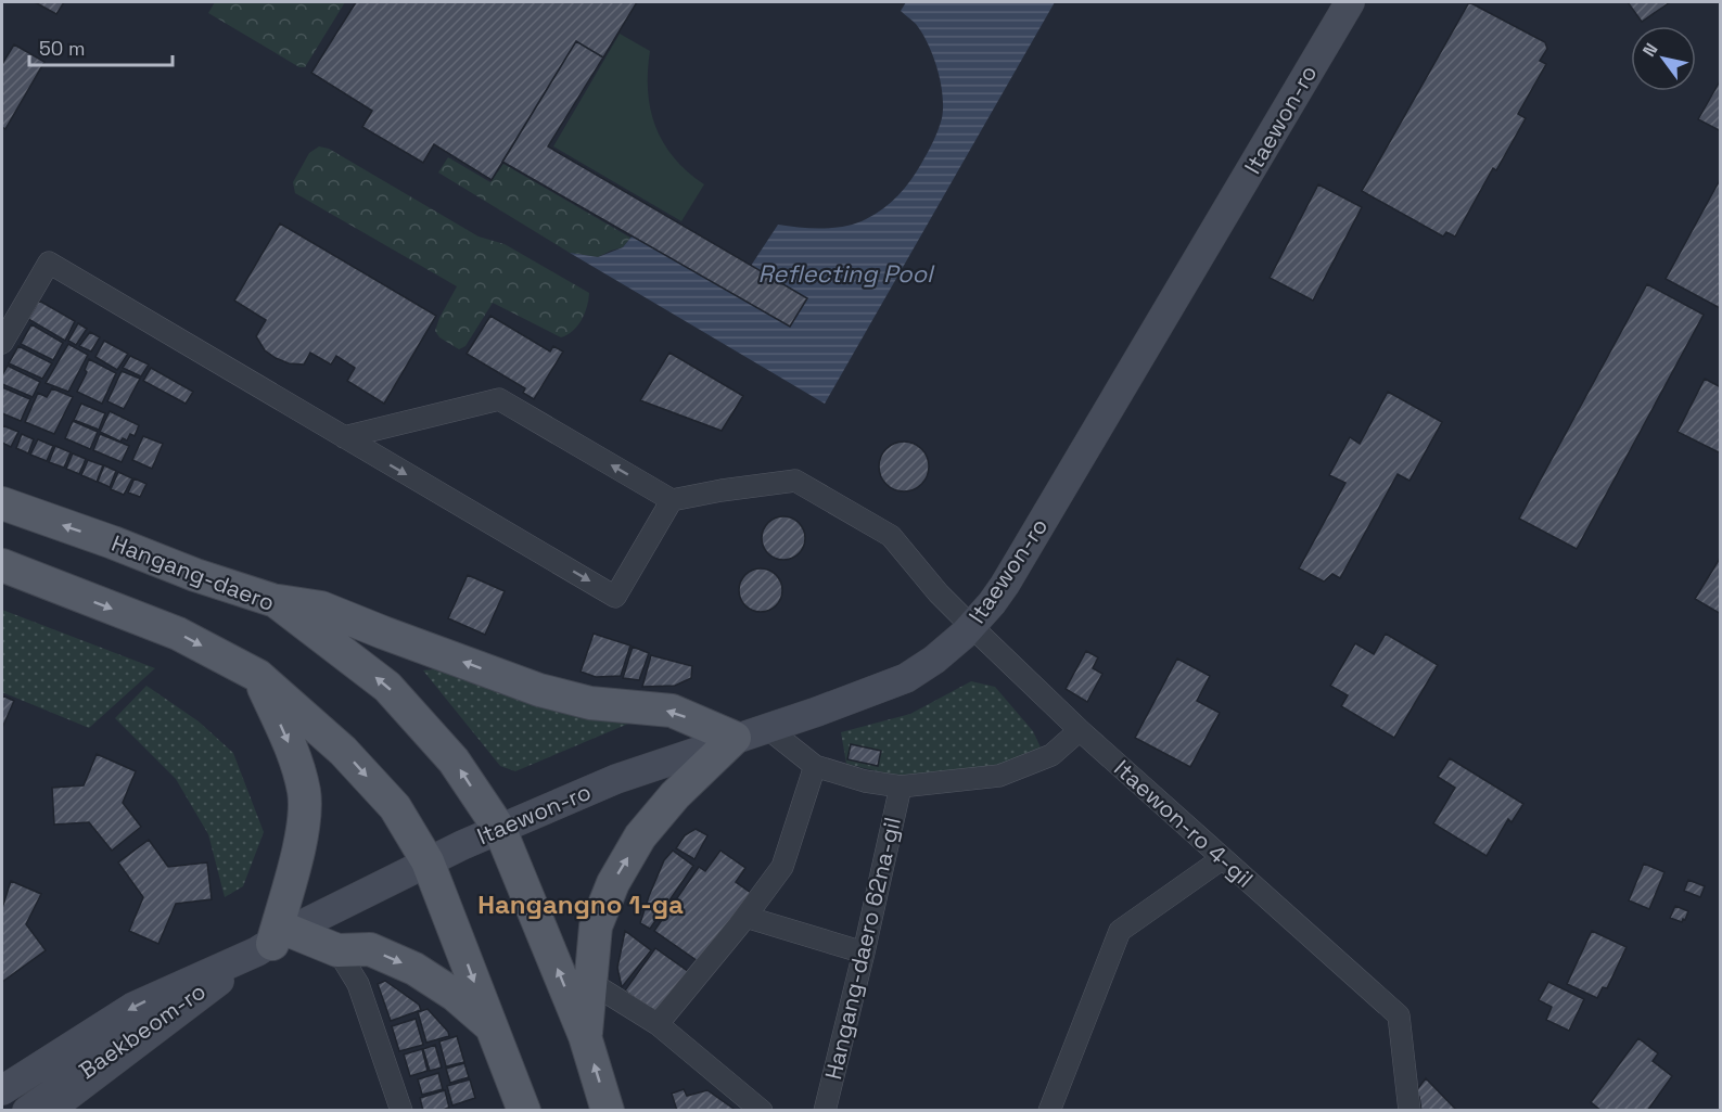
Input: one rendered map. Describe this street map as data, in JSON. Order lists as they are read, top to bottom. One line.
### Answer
{"streets":{"main road":["Itaewon-ro","Hangang-daero","Baekbeom-ro"],"street":["Itaewon-ro 4-gil","Hangang-daero 62na-gil"]},"crossings":[["Itaewon-ro","Hangang-daero"],["Itaewon-ro","Itaewon-ro 4-gil"]],"districts":["Hangangno 1-ga"],"water":["Reflecting Pool"],"scale_bar":"50 m","north":"top left"}
